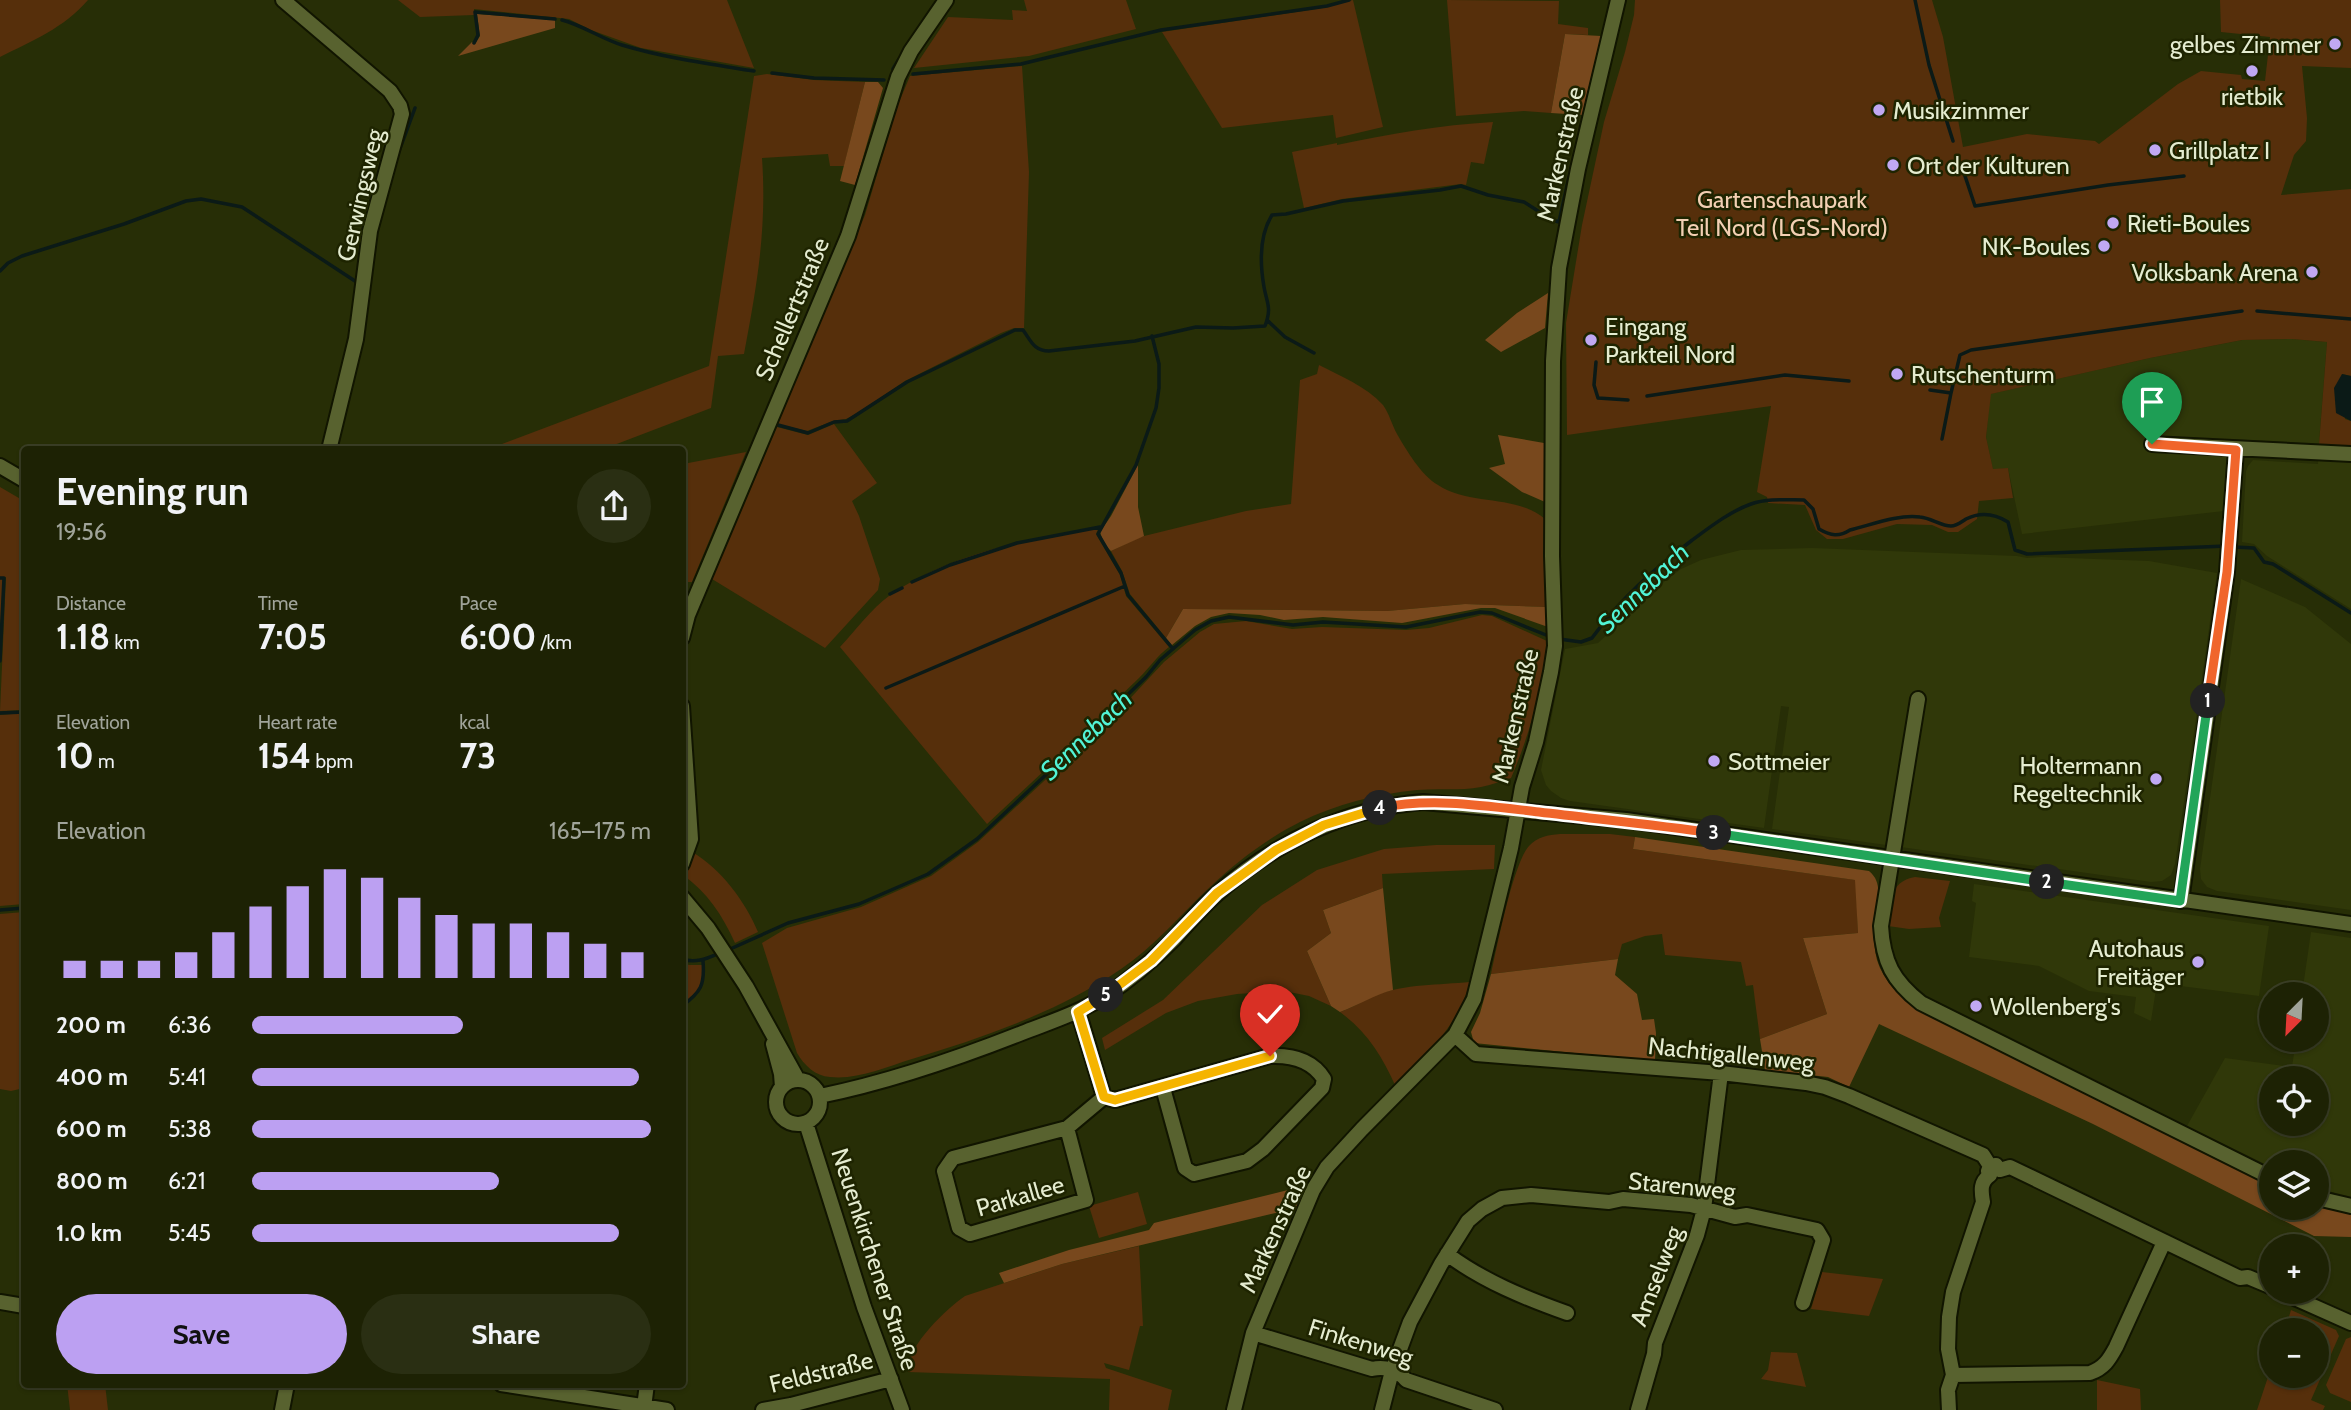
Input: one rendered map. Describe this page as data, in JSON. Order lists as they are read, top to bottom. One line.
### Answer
{"streets":{"street":["Markenstraße","Gerwingsweg","Schellertstraße","Nachtigallenweg","Starenweg","Parkallee","Neuenkirchener Straße","Amselweg","Finkenweg","Feldstraße"]},"crossings":[["Markenstraße","Nachtigallenweg"],["Markenstraße","Finkenweg"],["Nachtigallenweg","Amselweg"],["Starenweg","Amselweg"],["Starenweg","Finkenweg"],["Neuenkirchener Straße","Feldstraße"]],"water":["Sennebach"],"parks":["Gartenschaupark Teil Nord (LGS-Nord)"],"places":["gelbes Zimmer","rietbik","Musikzimmer","Grillplatz I","Ort der Kulturen","Rieti-Boules","NK-Boules","Volksbank Arena","Eingang Parkteil Nord","Rutschenturm","Sottmeier","Holtermann Regeltechnik","Autohaus Freitäger","Wollenberg's"],"north":"bottom left","page":{"heading":["Evening run","19:56"],"stats":[["Distance","1.18 km"],["Time","7:05"],["Pace","6:00 /km"],["Elevation","10 m"],["Heart rate","154 bpm"],["kcal","73"]],"pins":["1","4","3","2","5"],"chart":["Elevation","165–175 m"],"map_buttons":["+","−"],"list":[{"name":"200 m","note":"6:36"},{"name":"400 m","note":"5:41"},{"name":"600 m","note":"5:38"},{"name":"800 m","note":"6:21"},{"name":"1.0 km","note":"5:45"}],"buttons":["Save","Share"]}}
